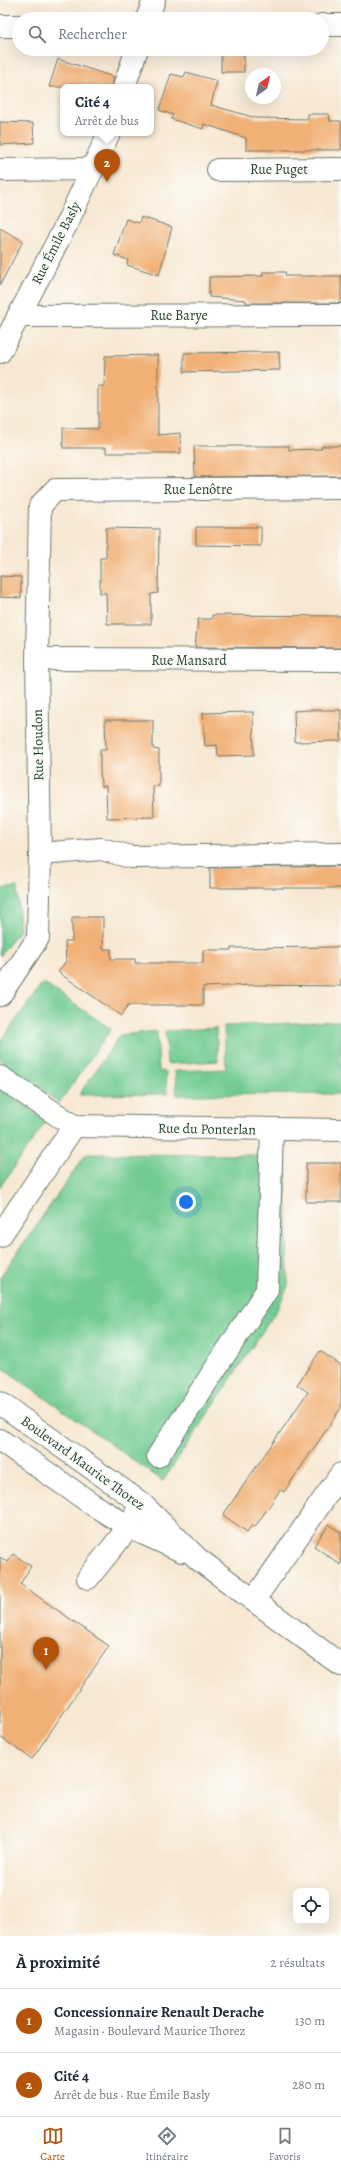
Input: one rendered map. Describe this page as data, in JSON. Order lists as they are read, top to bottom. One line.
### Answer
{"streets":{"street":["Rue Puget","Rue Émile Basly","Rue Barye","Rue Lenôtre","Rue Mansard","Rue Houdon","Rue du Ponterlan","Boulevard Maurice Thorez"]},"crossings":[["Rue Émile Basly","Rue Barye"],["Rue Lenôtre","Rue Houdon"],["Rue Mansard","Rue Houdon"]],"north":"top right","page":{"search":"Rechercher","popup":["Cité 4","Arrêt de bus"],"pins":["2","1"],"heading":["À proximité","2 résultats"],"list":[{"mark":"1","name":"Concessionnaire Renault Derache","note":"Magasin · Boulevard Maurice Thorez","value":"130 m"},{"mark":"2","name":"Cité 4","note":"Arrêt de bus · Rue Émile Basly","value":"280 m"}],"nav":["Carte","Itinéraire","Favoris"]}}
